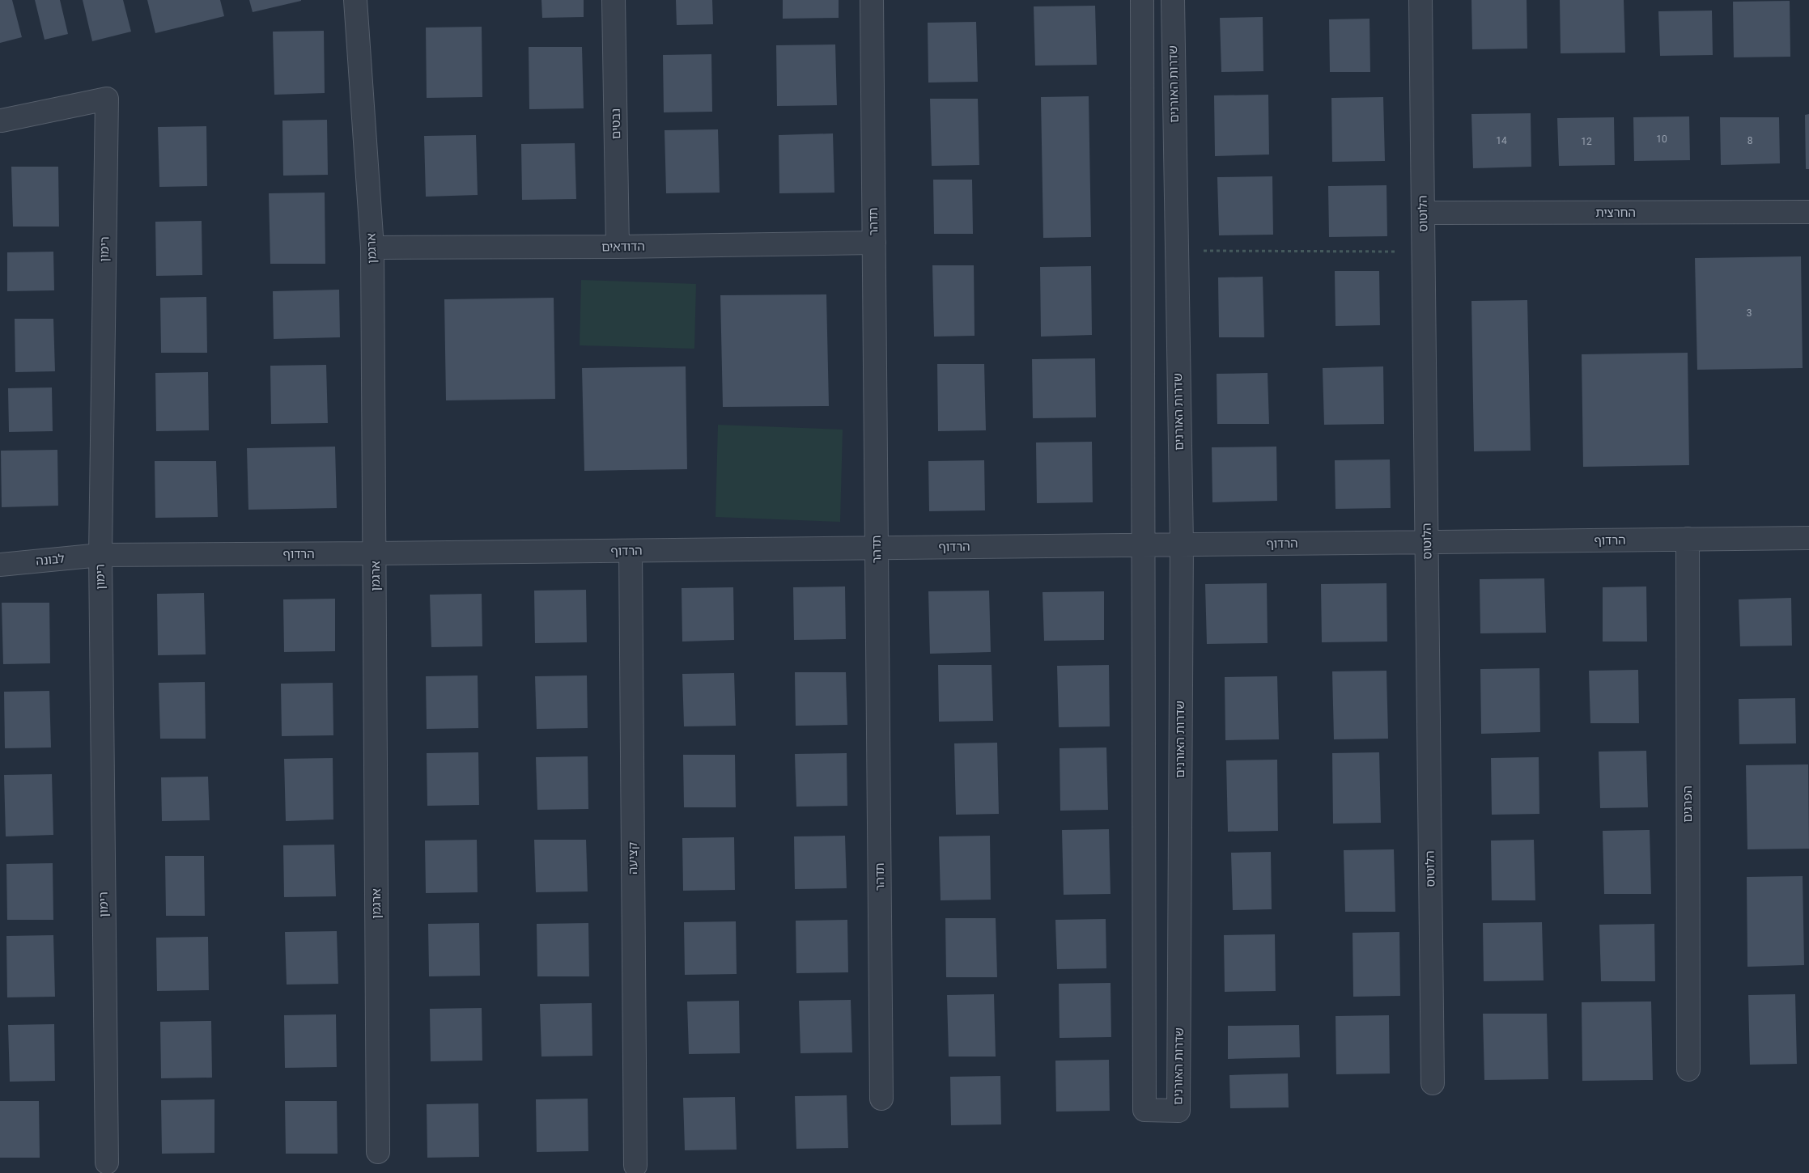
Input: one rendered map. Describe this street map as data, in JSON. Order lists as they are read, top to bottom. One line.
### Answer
{"streets":{"street":["שדרות האורנים","נבטים","החרצית","הלוטוס","תדהר","הדודאים","ארגמן","רימון","הרדוף","לבונה","הפרגים","קציעה"]},"crossings":[["שדרות האורנים","הרדוף"],["נבטים","הדודאים"],["החרצית","הלוטוס"],["הלוטוס","הרדוף"],["תדהר","הדודאים"],["תדהר","הרדוף"],["הדודאים","ארגמן"],["ארגמן","הרדוף"],["רימון","הרדוף"],["רימון","לבונה"],["הרדוף","לבונה"],["הרדוף","הפרגים"],["הרדוף","קציעה"]],"house_numbers":["10","14","8","12","3"]}
